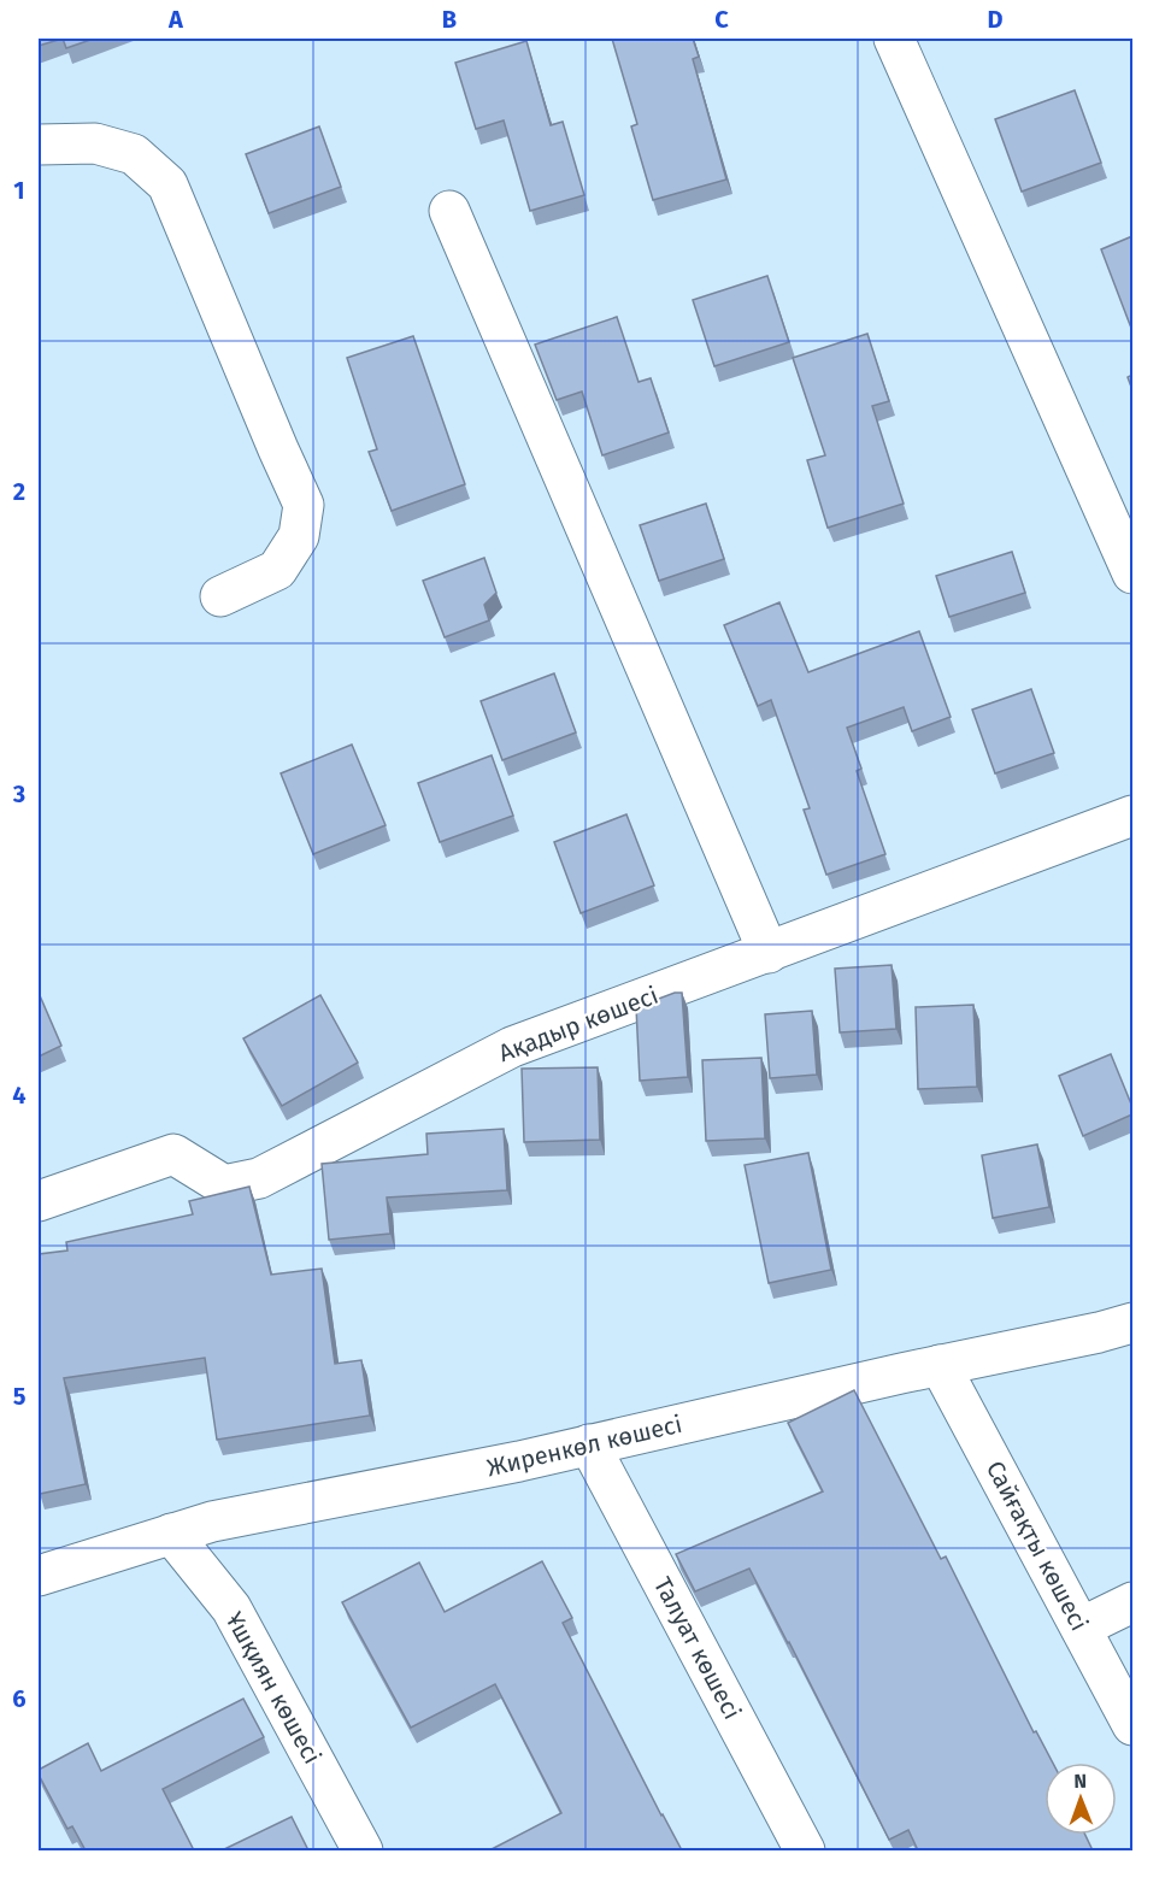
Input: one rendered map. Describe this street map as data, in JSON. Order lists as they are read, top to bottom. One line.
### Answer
{"streets":{"street":["Ақадыр көшесі","Жиренкөл көшесі","Сайғақты көшесі","Талуат көшесі","Ұшқиян көшесі"]},"crossings":[["Жиренкөл көшесі","Сайғақты көшесі"],["Жиренкөл көшесі","Талуат көшесі"],["Жиренкөл көшесі","Ұшқиян көшесі"]],"north":"top","grid":{"columns":["A","B","C","D"],"rows":["1","2","3","4","5","6"]}}
